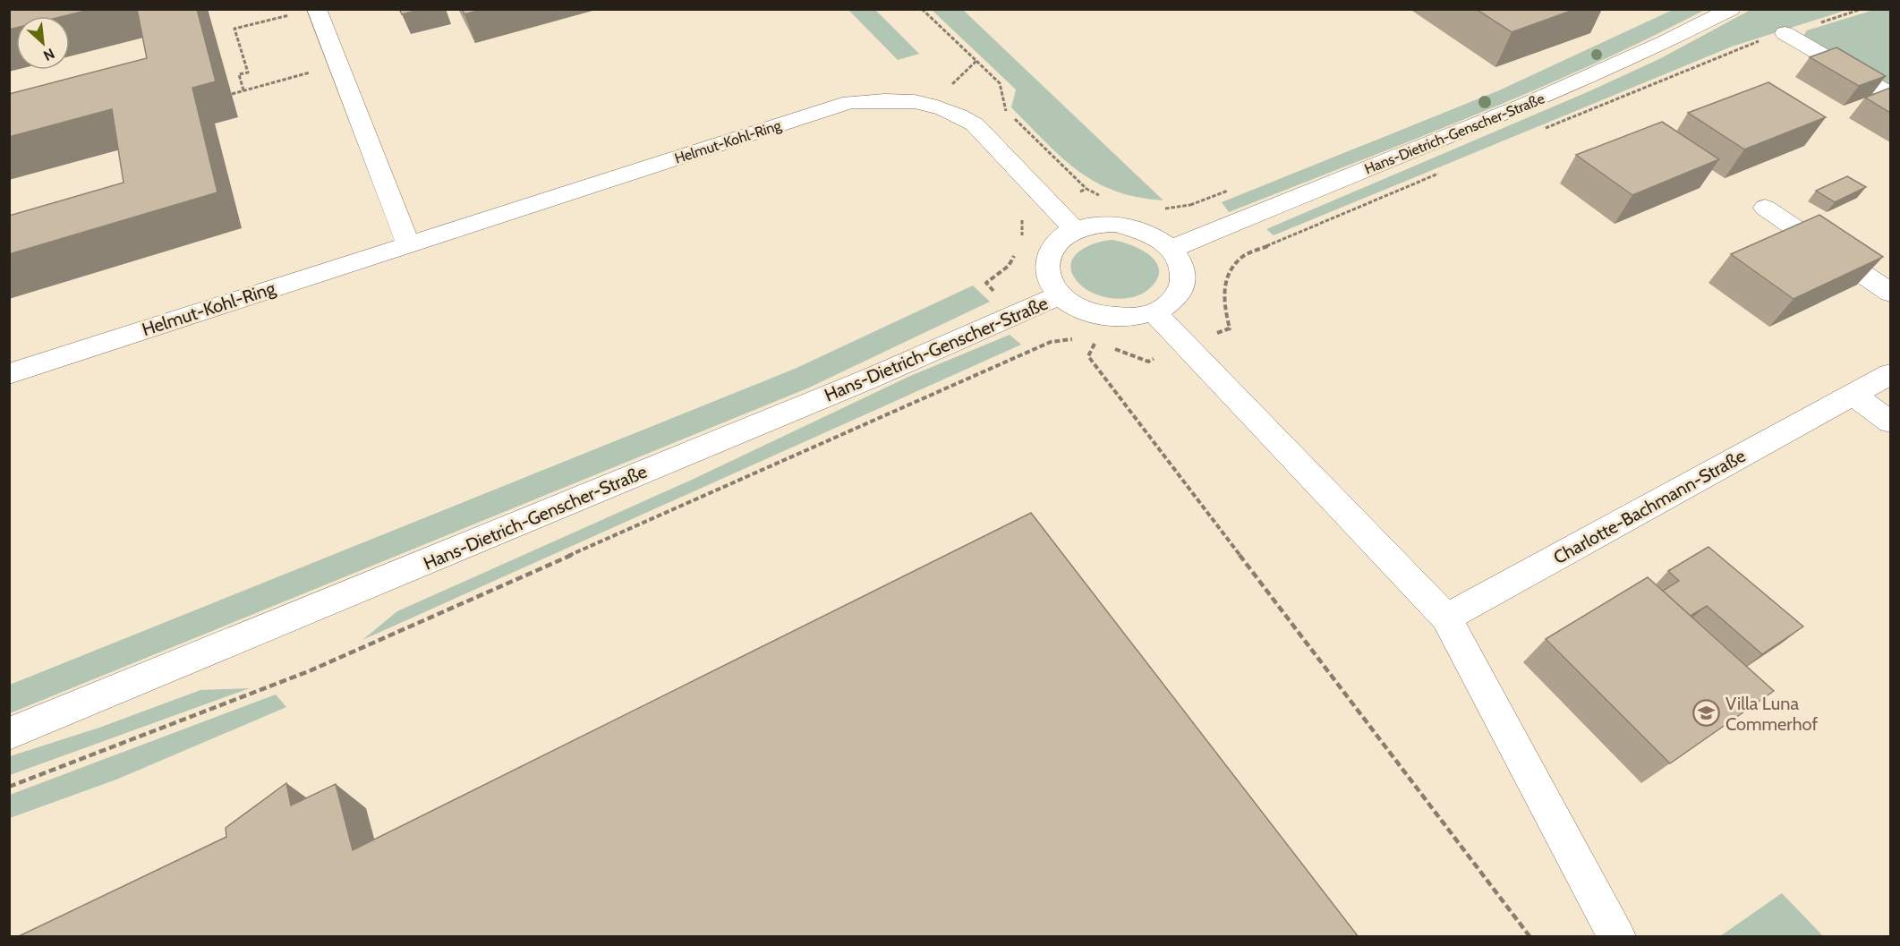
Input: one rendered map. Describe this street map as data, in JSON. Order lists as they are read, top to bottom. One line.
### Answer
{"streets":{"street":["Hans-Dietrich-Genscher-Straße","Helmut-Kohl-Ring","Charlotte-Bachmann-Straße"]},"crossings":[["Hans-Dietrich-Genscher-Straße","Helmut-Kohl-Ring"]],"places":{"school or university":["Villa Luna Commerhof"]},"north":"bottom right"}
